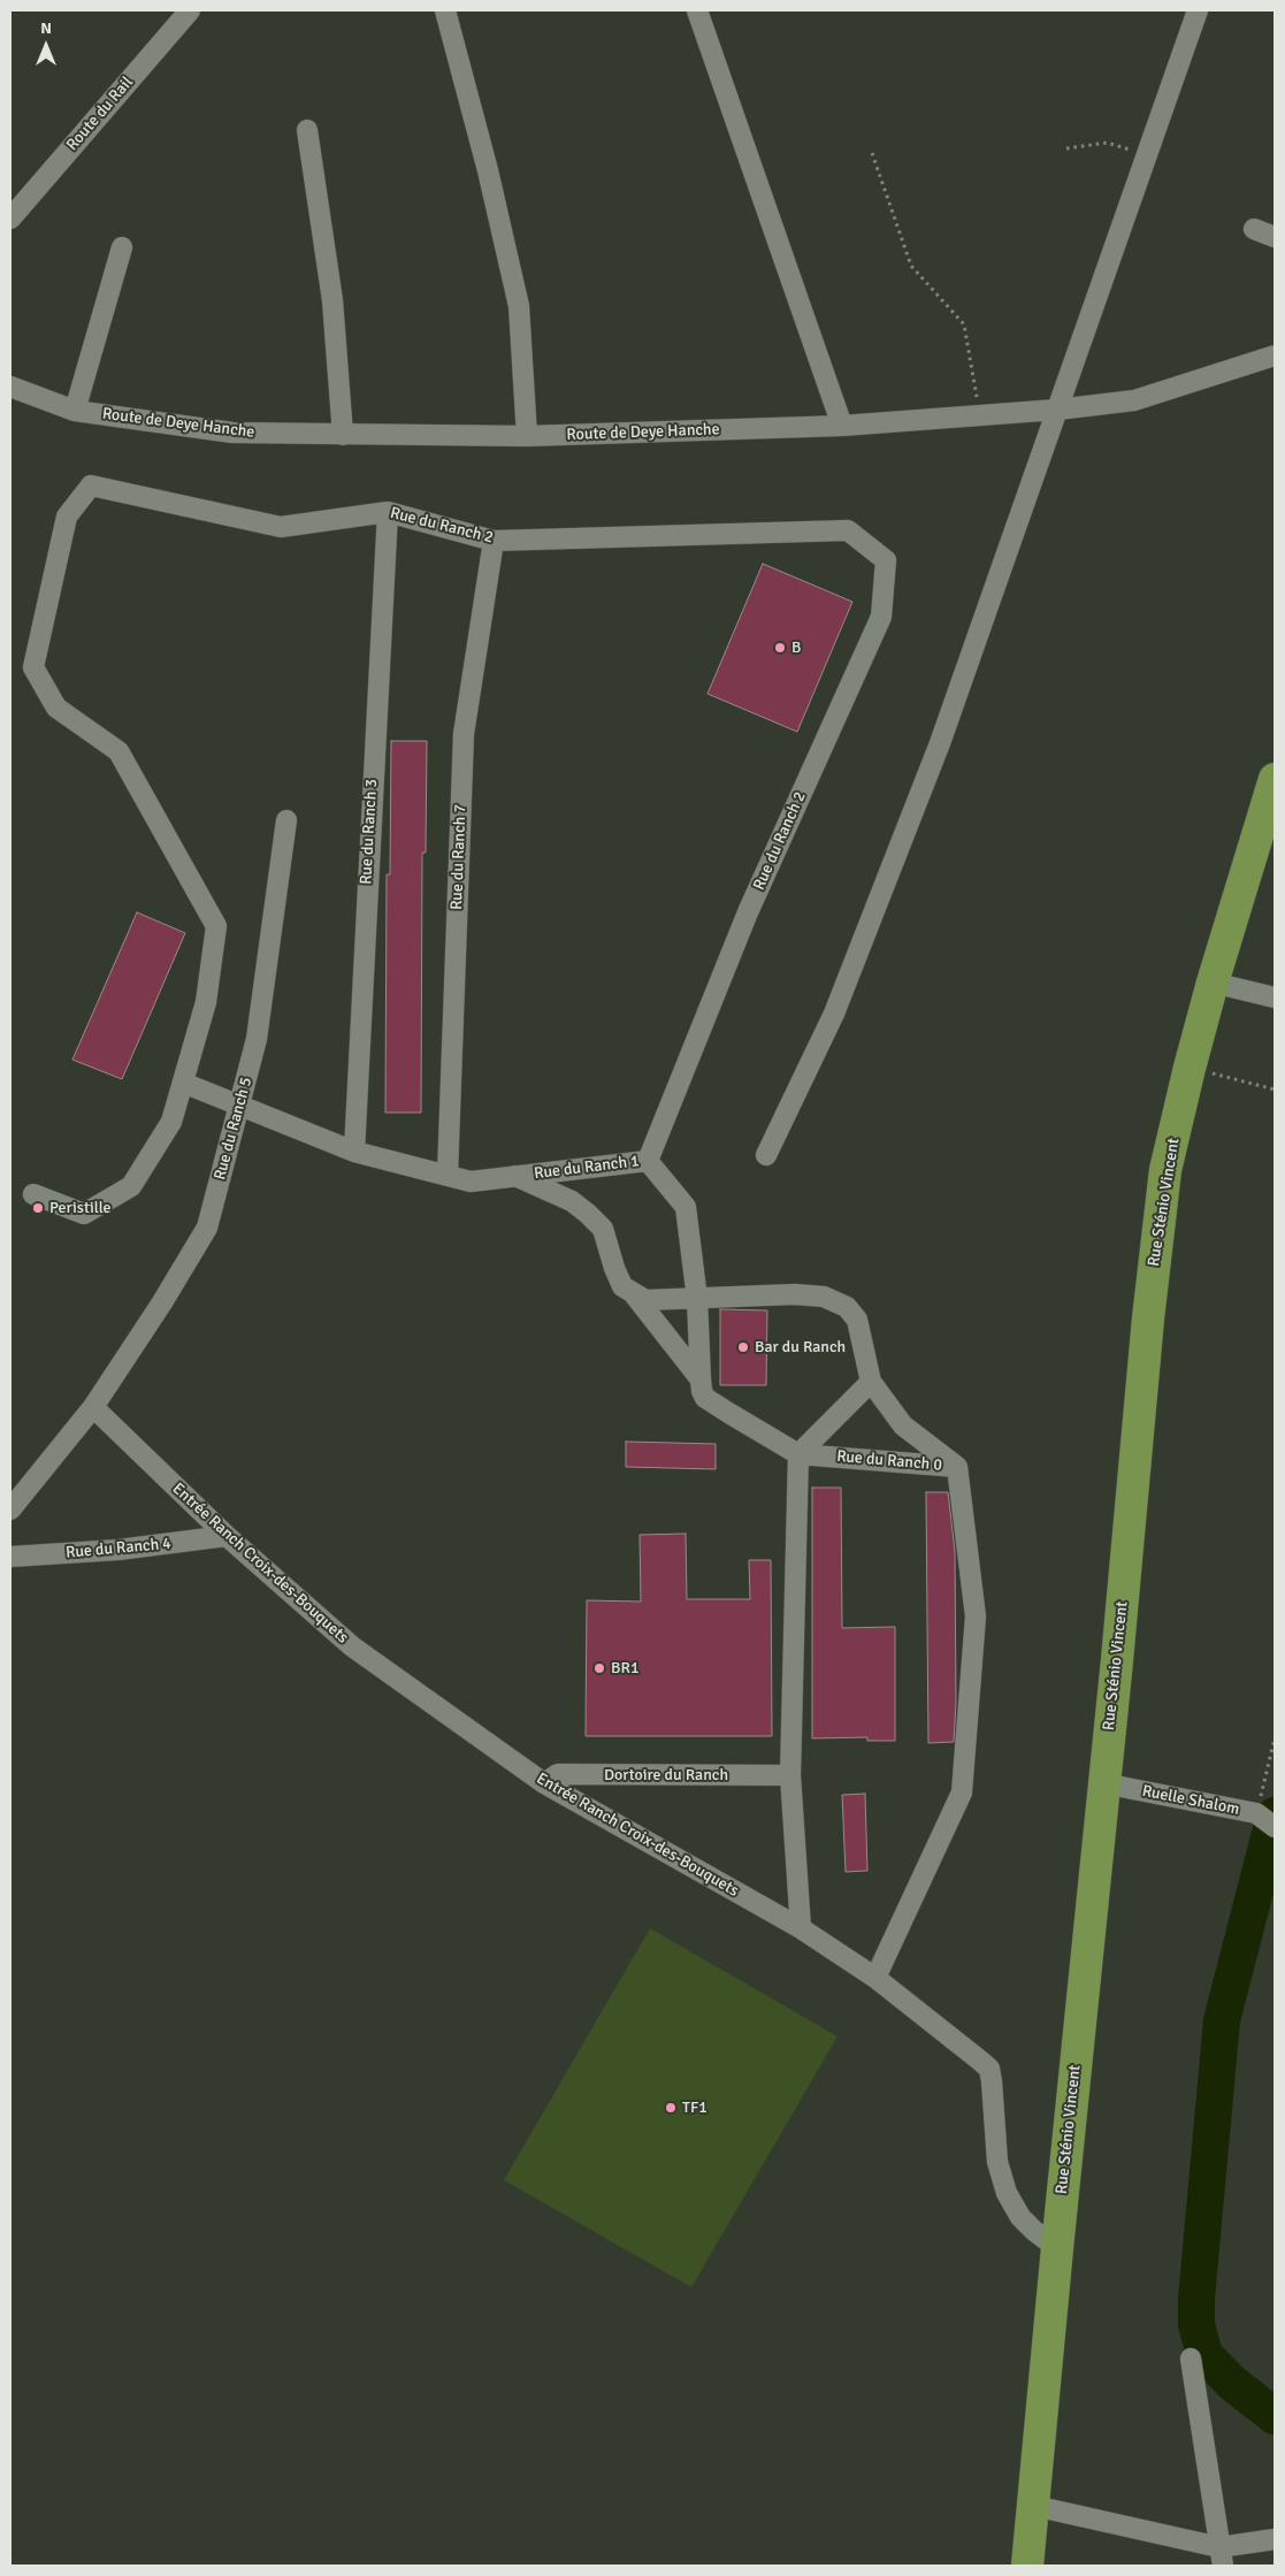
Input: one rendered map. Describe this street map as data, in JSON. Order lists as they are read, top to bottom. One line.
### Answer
{"streets":{"main road":["Rue Sténio Vincent"],"street":["Route du Rail","Route de Deye Hanche","Rue du Ranch 2","Rue du Ranch 3","Rue du Ranch 7","Rue du Ranch 5","Rue du Ranch 1","Rue du Ranch 0","Rue du Ranch 4","Entrée Ranch Croix-des-Bouquets","Dortoire du Ranch","Ruelle Shalom"]},"crossings":[["Rue du Ranch 2","Rue du Ranch 3"],["Rue du Ranch 2","Rue du Ranch 7"],["Rue du Ranch 2","Rue du Ranch 1"],["Rue du Ranch 3","Rue du Ranch 1"],["Rue du Ranch 7","Rue du Ranch 1"],["Rue du Ranch 5","Rue du Ranch 1"],["Rue du Ranch 5","Entrée Ranch Croix-des-Bouquets"],["Rue du Ranch 1","Rue du Ranch 0"],["Rue Sténio Vincent","Entrée Ranch Croix-des-Bouquets"],["Rue Sténio Vincent","Ruelle Shalom"],["Rue du Ranch 0","Entrée Ranch Croix-des-Bouquets"],["Rue du Ranch 4","Entrée Ranch Croix-des-Bouquets"],["Entrée Ranch Croix-des-Bouquets","Dortoire du Ranch"]],"places":["B","Peristille","Bar du Ranch","BR1","TF1"],"north":"top"}
